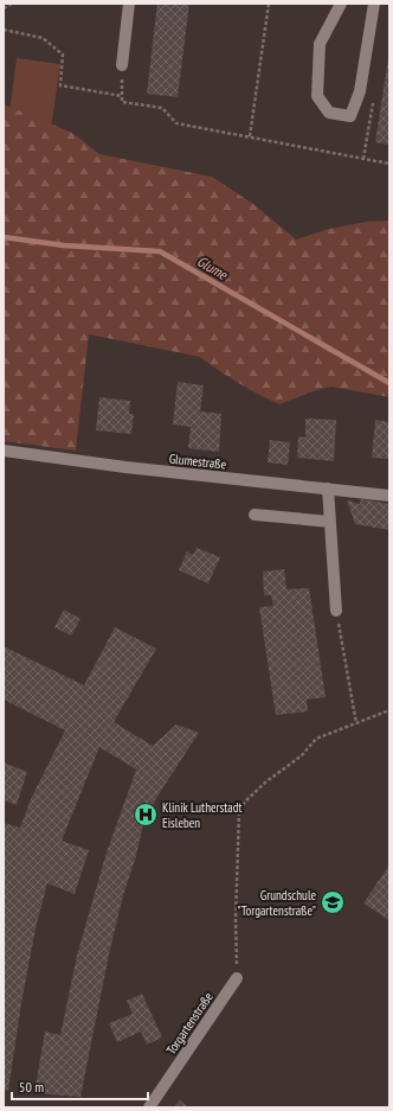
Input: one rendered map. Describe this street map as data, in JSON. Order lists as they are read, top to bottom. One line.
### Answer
{"streets":{"street":["Glumestraße","Torgartenstraße"]},"water":["Glume"],"places":{"hospital":["Klinik Lutherstadt Eisleben"],"school or university":["Grundschule \"Torgartenstraße\""]},"scale_bar":"50 m"}
